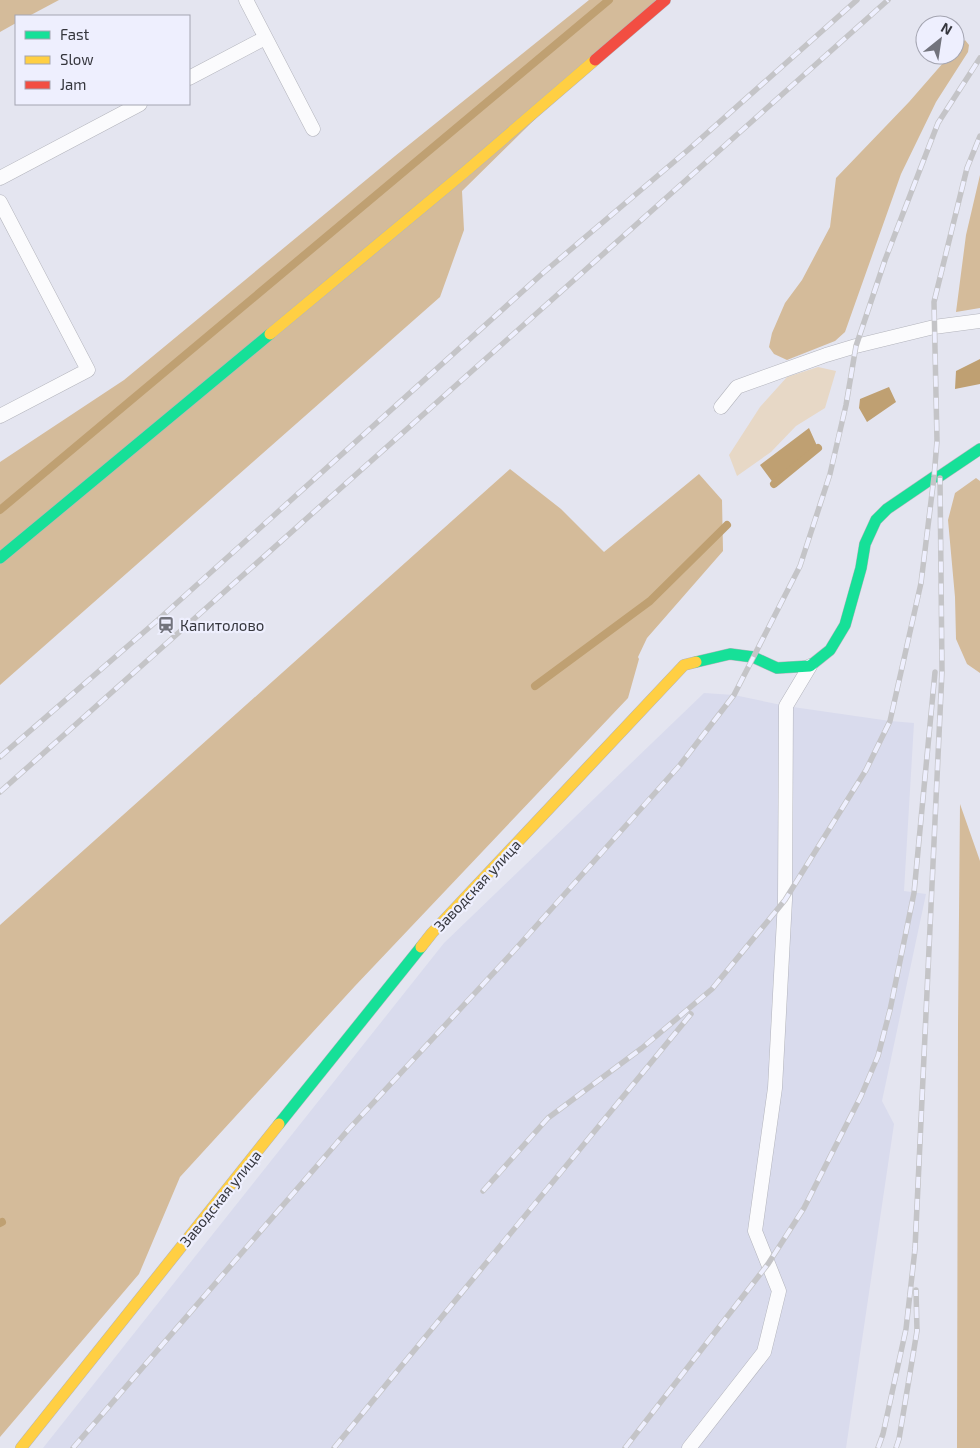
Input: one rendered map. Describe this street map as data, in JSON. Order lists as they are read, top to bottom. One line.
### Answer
{"streets":{"street":["Заводская улица"]},"places":{"station":["Капитолово"]},"legend":["Fast","Slow","Jam"],"north":"top right"}
